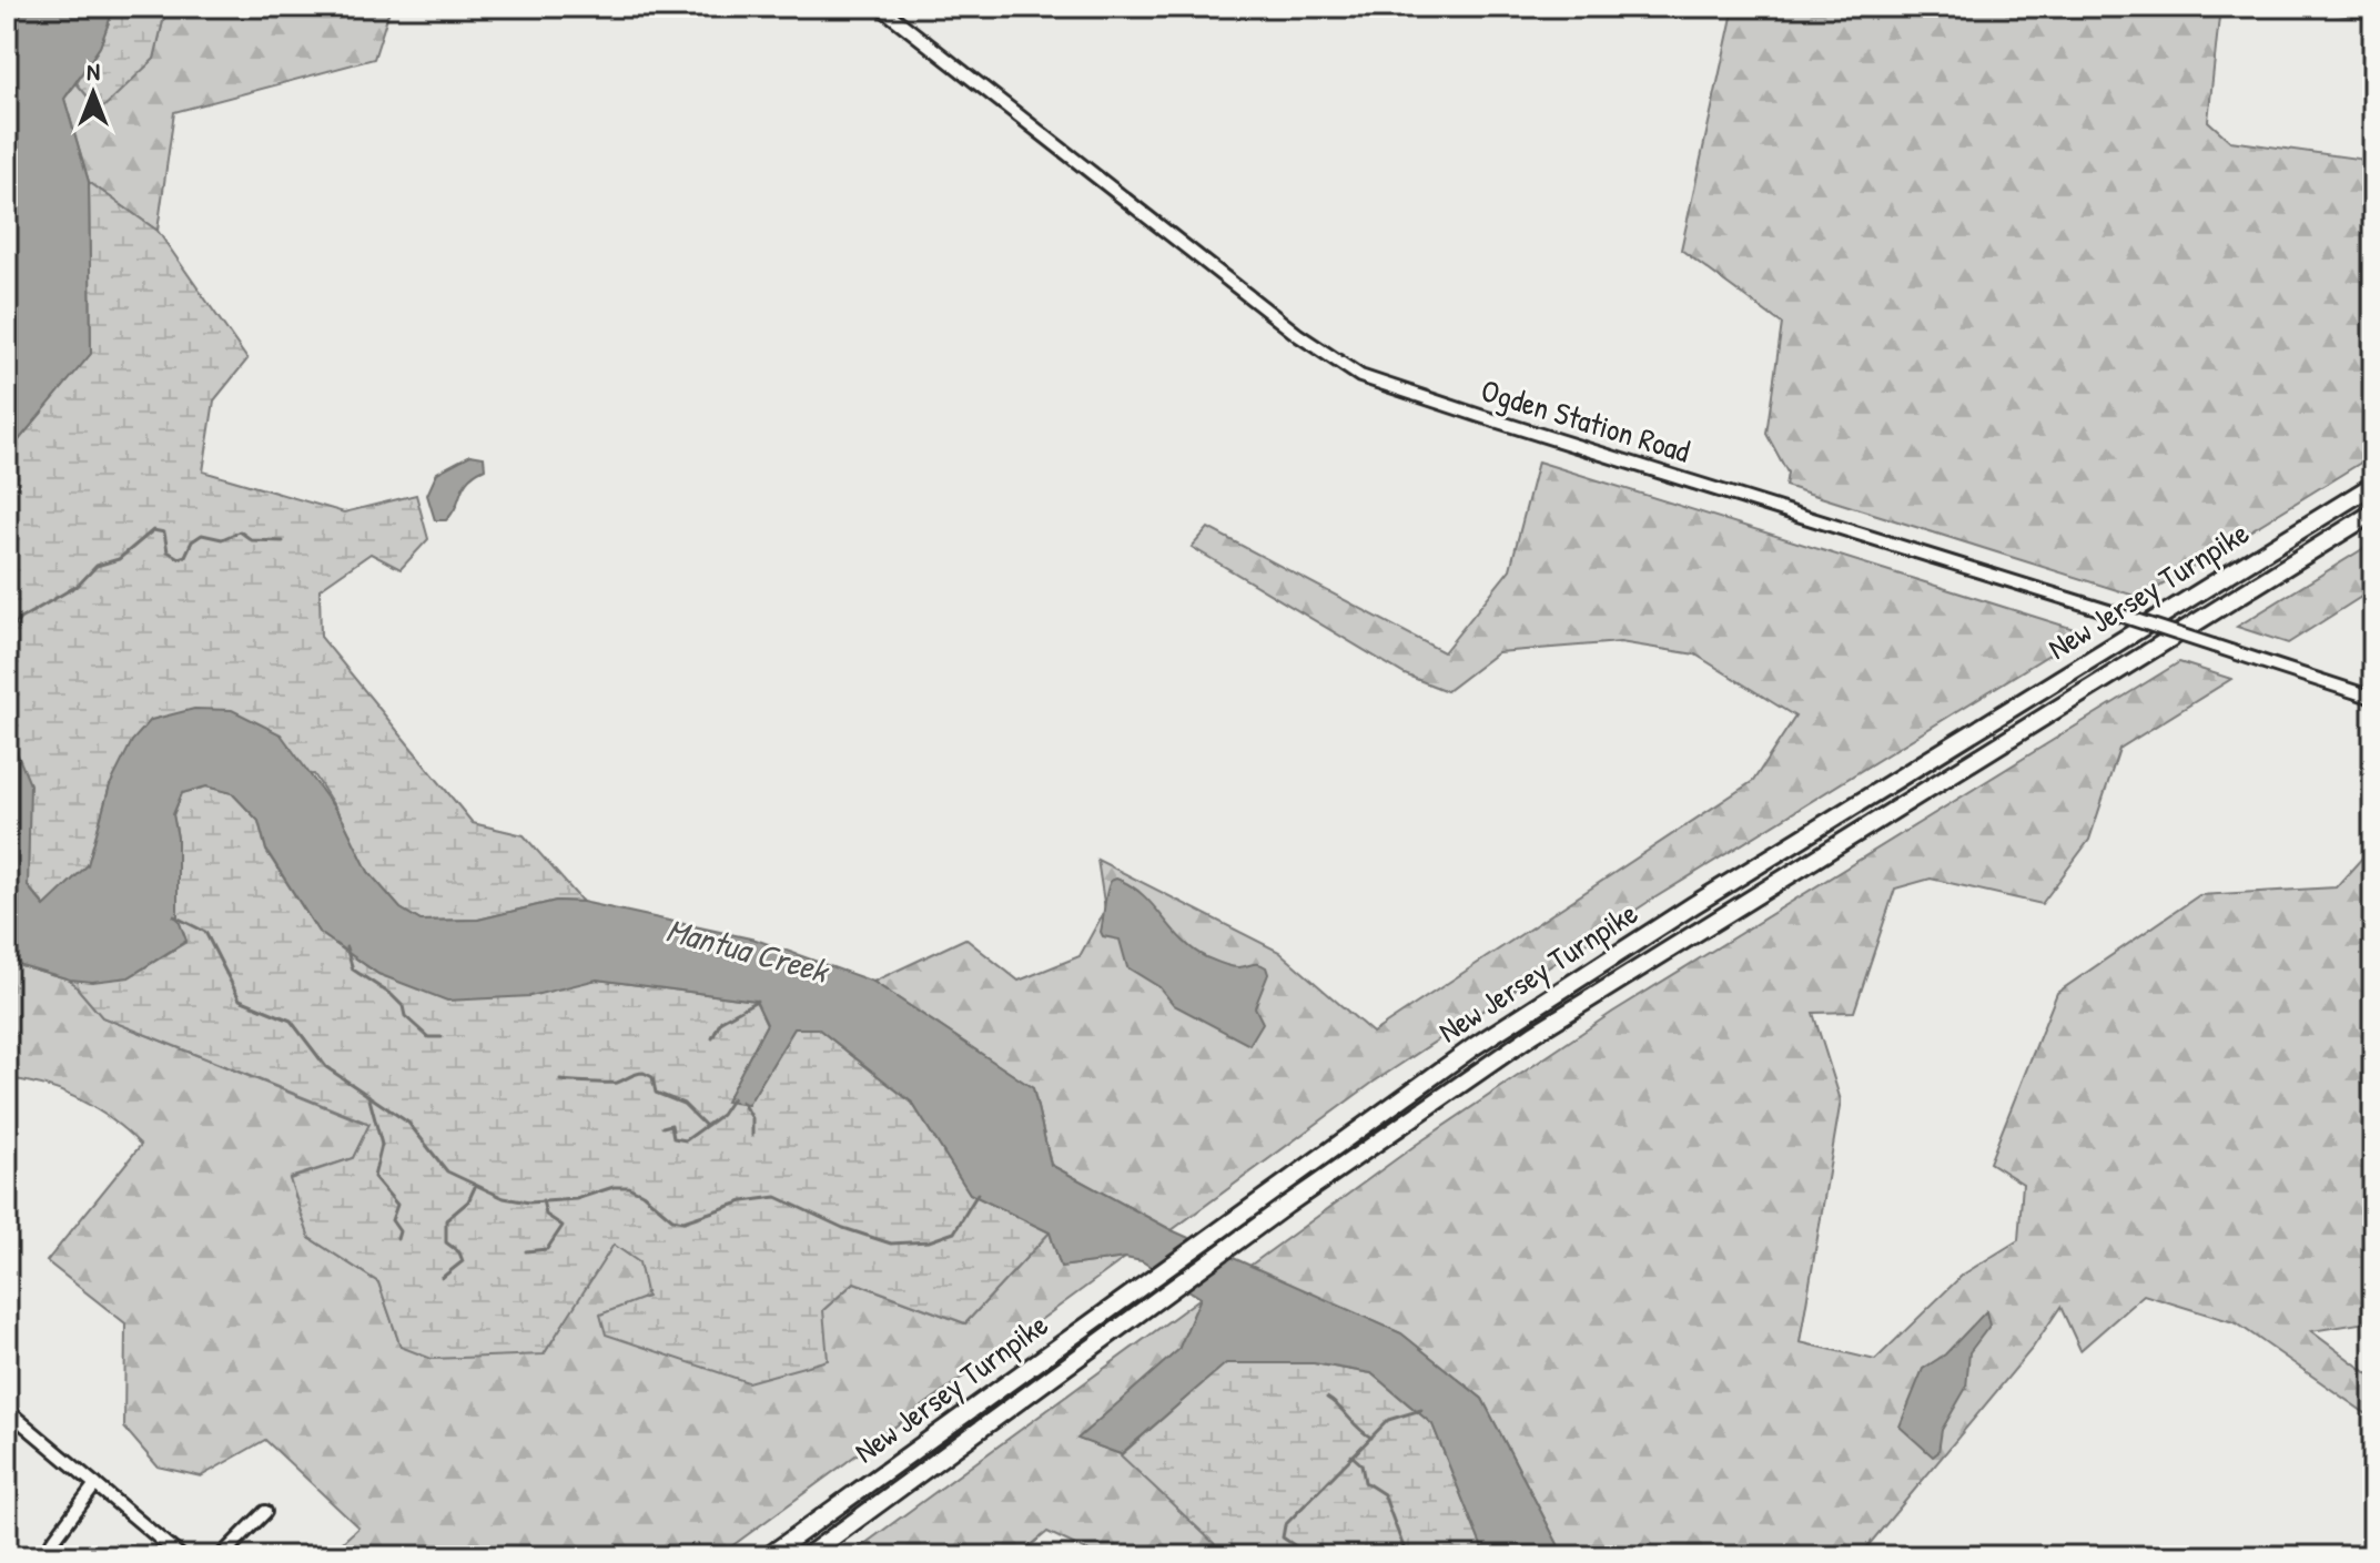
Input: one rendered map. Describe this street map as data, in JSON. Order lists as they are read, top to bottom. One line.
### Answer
{"streets":{"highway":["New Jersey Turnpike"],"street":["Ogden Station Road"]},"water":["Mantua Creek"],"north":"top"}
